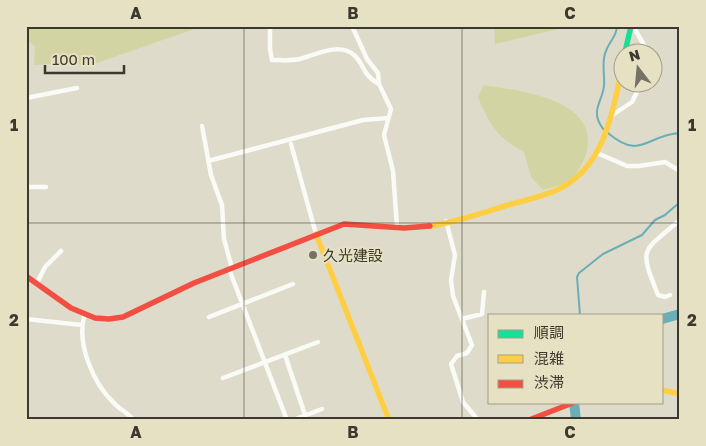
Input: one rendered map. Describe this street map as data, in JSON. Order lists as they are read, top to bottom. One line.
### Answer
{"places":["久光建設"],"legend":["順調","混雑","渋滞"],"scale_bar":"100 m","north":"top","grid":{"columns":["A","B","C"],"rows":["1","2"]}}
